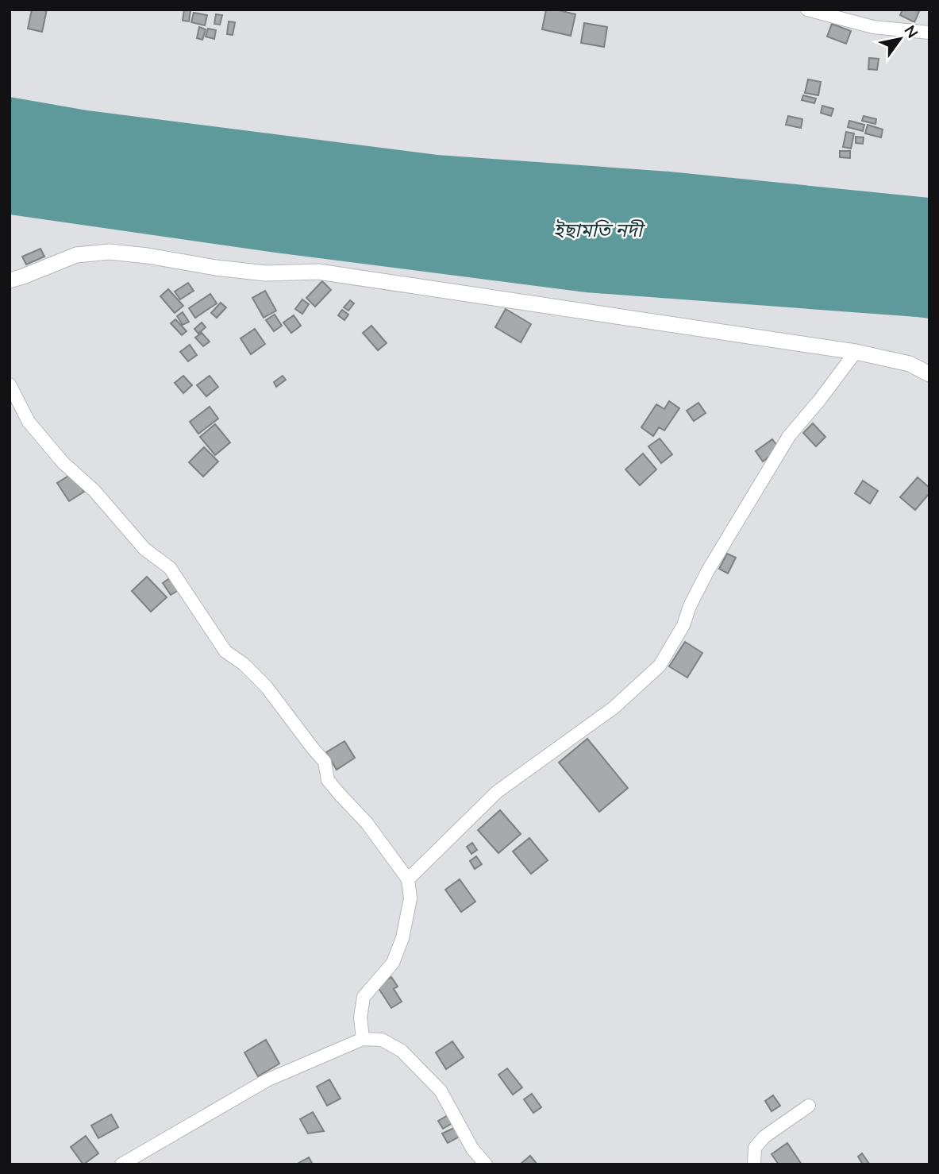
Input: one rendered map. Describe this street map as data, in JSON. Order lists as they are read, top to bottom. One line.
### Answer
{"water":["ইছামতি নদী"],"north":"top right"}
